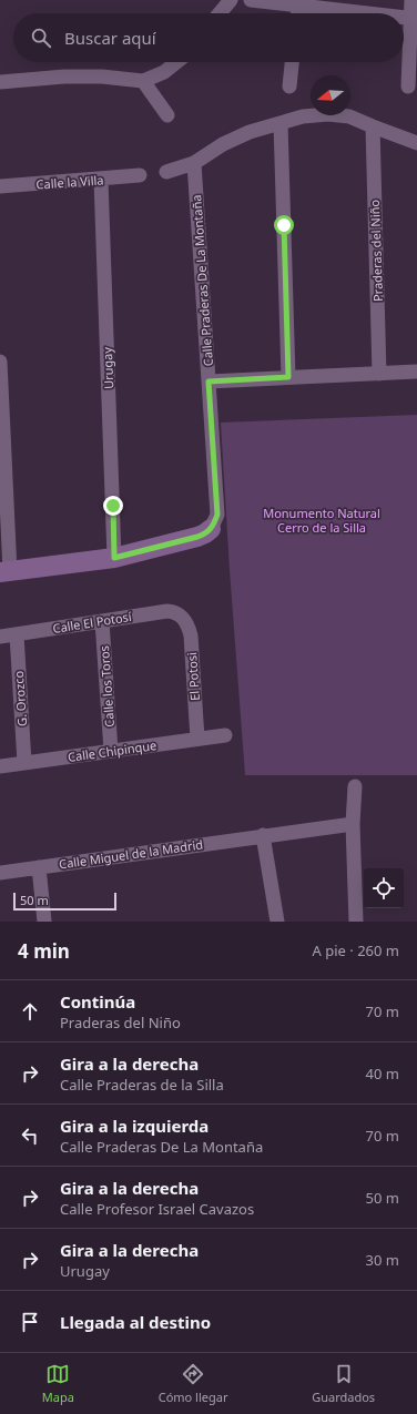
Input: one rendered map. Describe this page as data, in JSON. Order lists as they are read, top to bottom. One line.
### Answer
{"streets":{"street":["Calle la Villa","Praderas del Niño","Calle Praderas De La Montaña","Urugay","Calle El Potosí","El Potosi","Calle los Toros","G. Orozco","Calle Chipinque","Calle Miguel de la Madrid"]},"crossings":[["Calle la Villa","Urugay"],["Calle El Potosí","El Potosi"],["Calle El Potosí","Calle los Toros"],["Calle El Potosí","G. Orozco"],["El Potosi","Calle Chipinque"],["Calle los Toros","Calle Chipinque"],["G. Orozco","Calle Chipinque"]],"parks":["Monumento Natural Cerro de la Silla"],"scale_bar":"50 m","north":"left","page":{"search":"Buscar aquí","scale":"50 m","heading":["4 min","A pie · 260 m"],"list":[["Continúa","Praderas del Niño","70 m"],["Gira a la derecha","Calle Praderas de la Silla","40 m"],["Gira a la izquierda","Calle Praderas De La Montaña","70 m"],["Gira a la derecha","Calle Profesor Israel Cavazos","50 m"],["Gira a la derecha","Urugay","30 m"],"Llegada al destino"],"nav":["Mapa","Cómo llegar","Guardados"]}}
